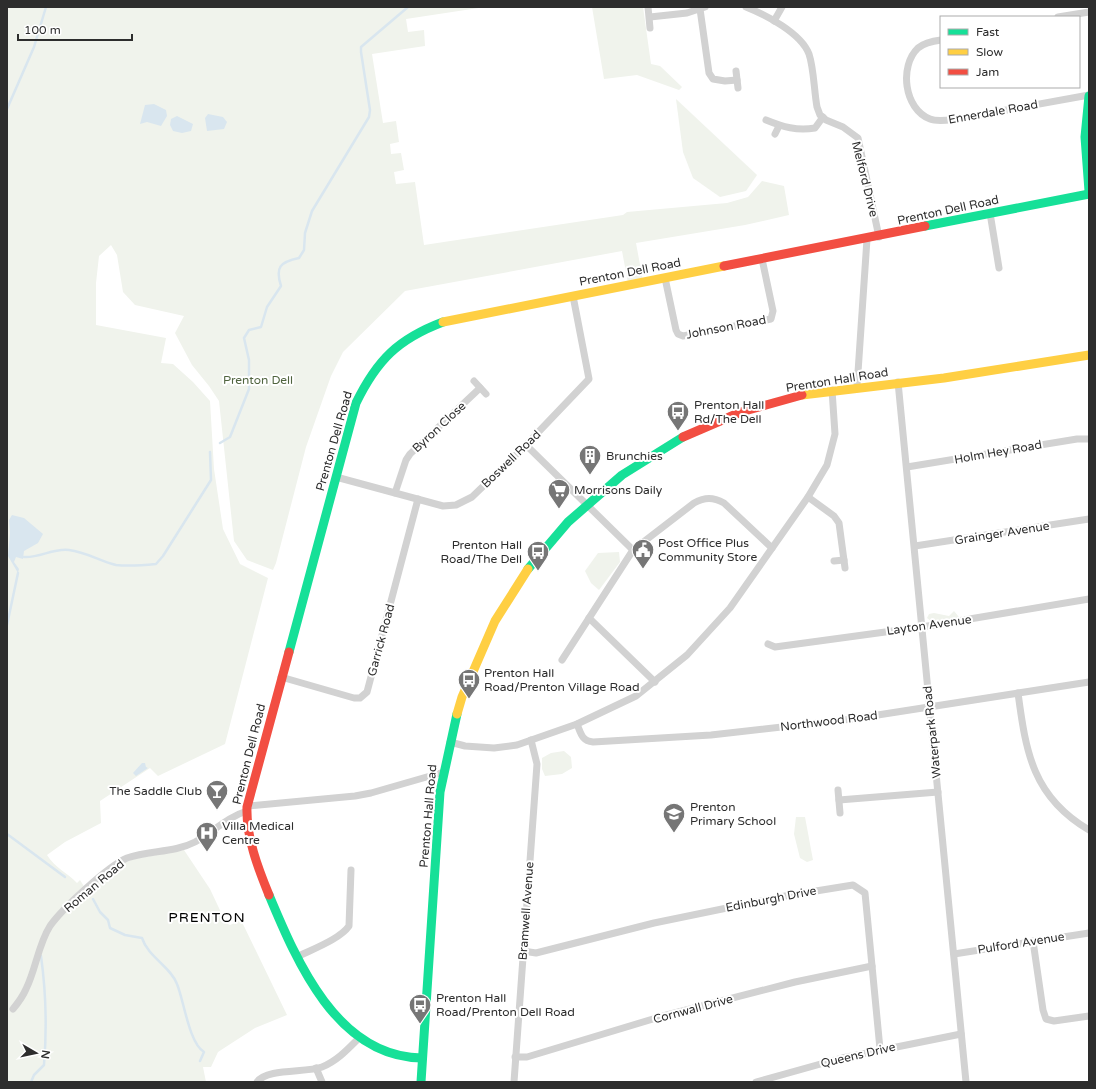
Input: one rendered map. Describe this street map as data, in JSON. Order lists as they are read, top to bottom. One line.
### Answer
{"streets":{"main road":["Prenton Dell Road","Prenton Hall Road"],"street":["Ennerdale Road","Melford Drive","Johnson Road","Byron Close","Holm Hey Road","Boswell Road","Grainger Avenue","Layton Avenue","Garrick Road","Northwood Road","Waterpark Road","Roman Road","Edinburgh Drive","Bramwell Avenue","Pulford Avenue","Cornwall Drive","Queens Drive"]},"crossings":[["Melford Drive","Prenton Dell Road"],["Prenton Dell Road","Johnson Road"],["Prenton Dell Road","Prenton Hall Road"],["Prenton Dell Road","Boswell Road"],["Prenton Dell Road","Garrick Road"],["Prenton Dell Road","Roman Road"],["Prenton Hall Road","Waterpark Road"],["Prenton Hall Road","Roman Road"],["Byron Close","Boswell Road"],["Holm Hey Road","Waterpark Road"],["Boswell Road","Garrick Road"],["Grainger Avenue","Waterpark Road"],["Layton Avenue","Waterpark Road"],["Northwood Road","Waterpark Road"],["Waterpark Road","Pulford Avenue"],["Waterpark Road","Queens Drive"],["Edinburgh Drive","Bramwell Avenue"],["Edinburgh Drive","Cornwall Drive"],["Edinburgh Drive","Queens Drive"],["Bramwell Avenue","Cornwall Drive"]],"districts":["PRENTON"],"parks":["Prenton Dell"],"places":{"bus stop":["Prenton Hall Rd/The Dell","Prenton Hall Road/The Dell","Prenton Hall Road/Prenton Village Road","Prenton Hall Road/Prenton Dell Road"],"building":["Brunchies"],"supermarket":["Morrisons Daily"],"public building":["Post Office Plus Community Store"],"bar":["The Saddle Club"],"school or university":["Prenton Primary School"],"hospital":["Villa Medical Centre"]},"legend":["Fast","Slow","Jam"],"scale_bar":"100 m","north":"right"}
